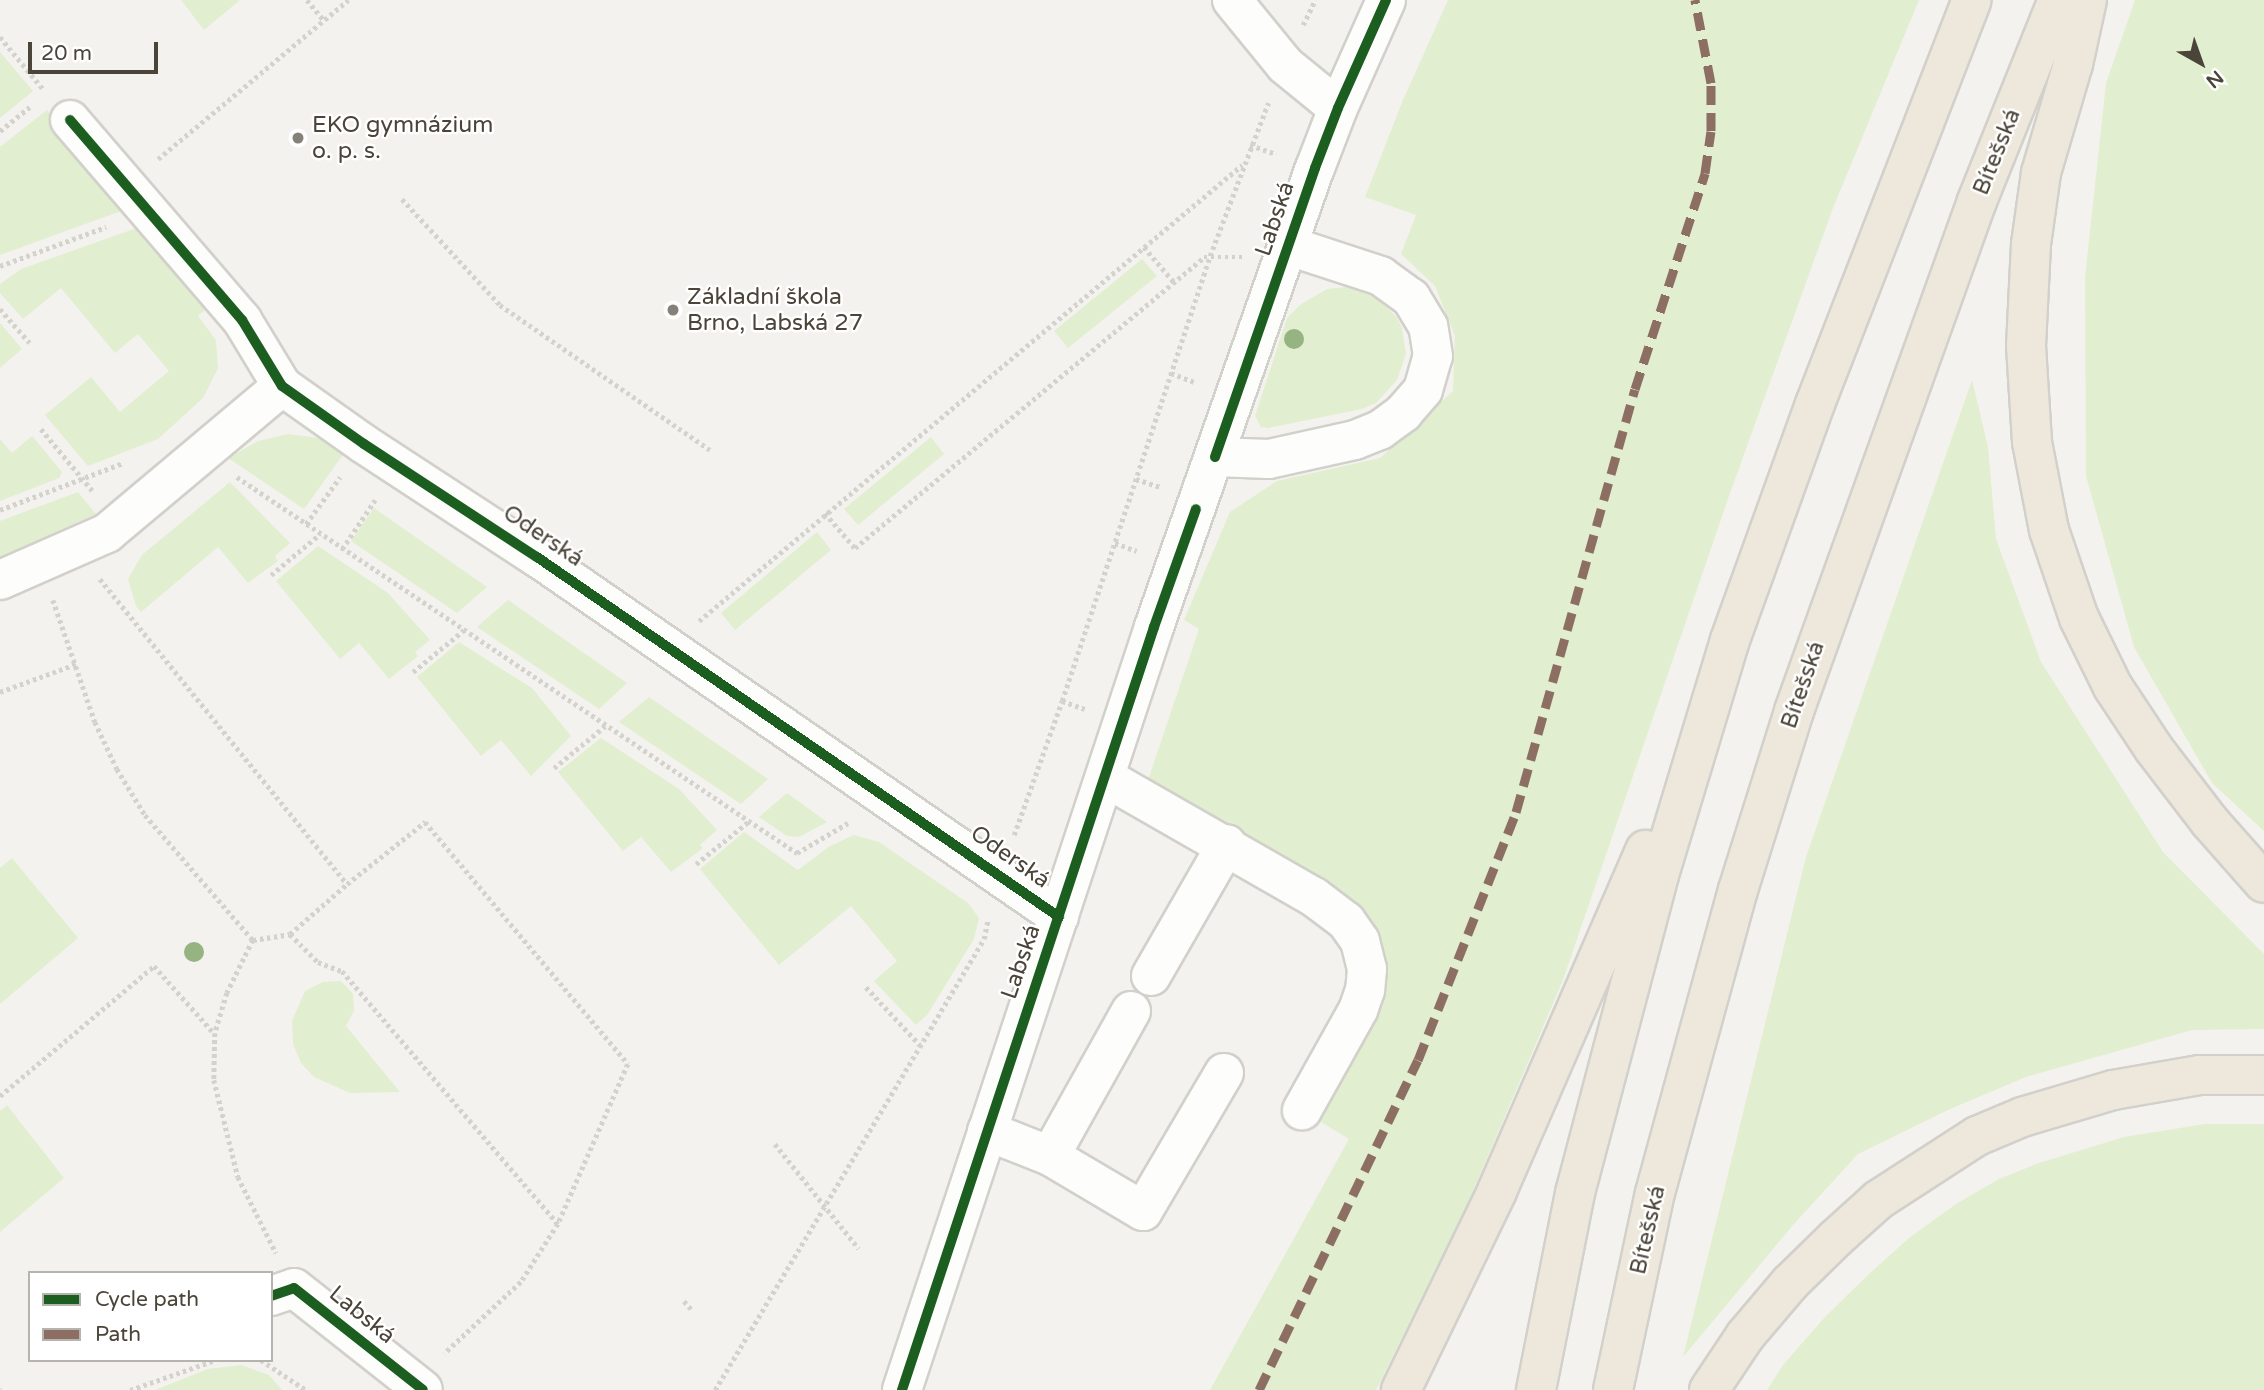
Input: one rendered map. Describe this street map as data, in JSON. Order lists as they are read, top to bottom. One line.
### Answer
{"streets":{"highway":["Bítešská"],"street":["Labská","Oderská"]},"crossings":[["Labská","Oderská"]],"places":["EKO gymnázium o. p. s.","Základní škola Brno, Labská 27"],"legend":["Cycle path","Path"],"scale_bar":"20 m","north":"bottom right"}
